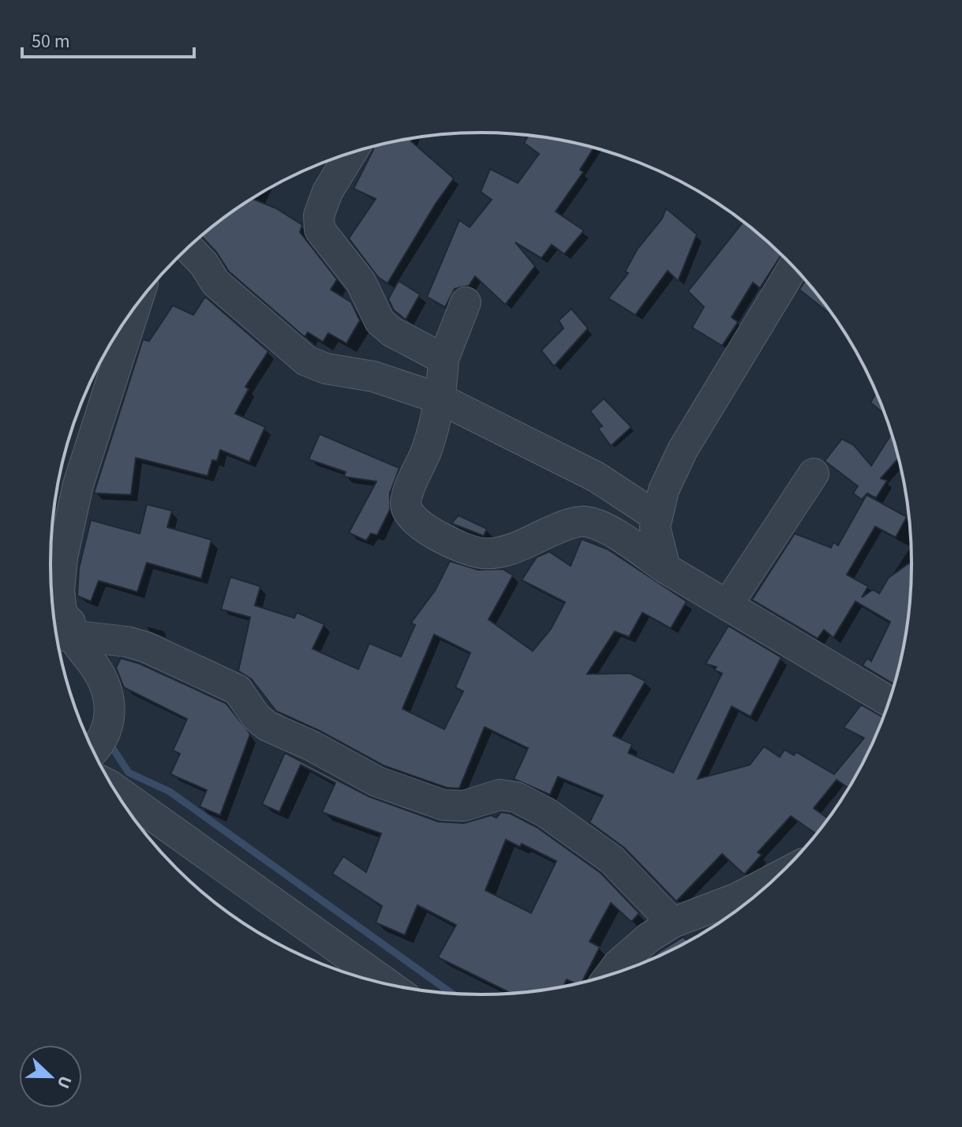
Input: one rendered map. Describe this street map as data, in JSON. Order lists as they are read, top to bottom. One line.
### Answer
{"scale_bar":"50 m","north":"right"}
